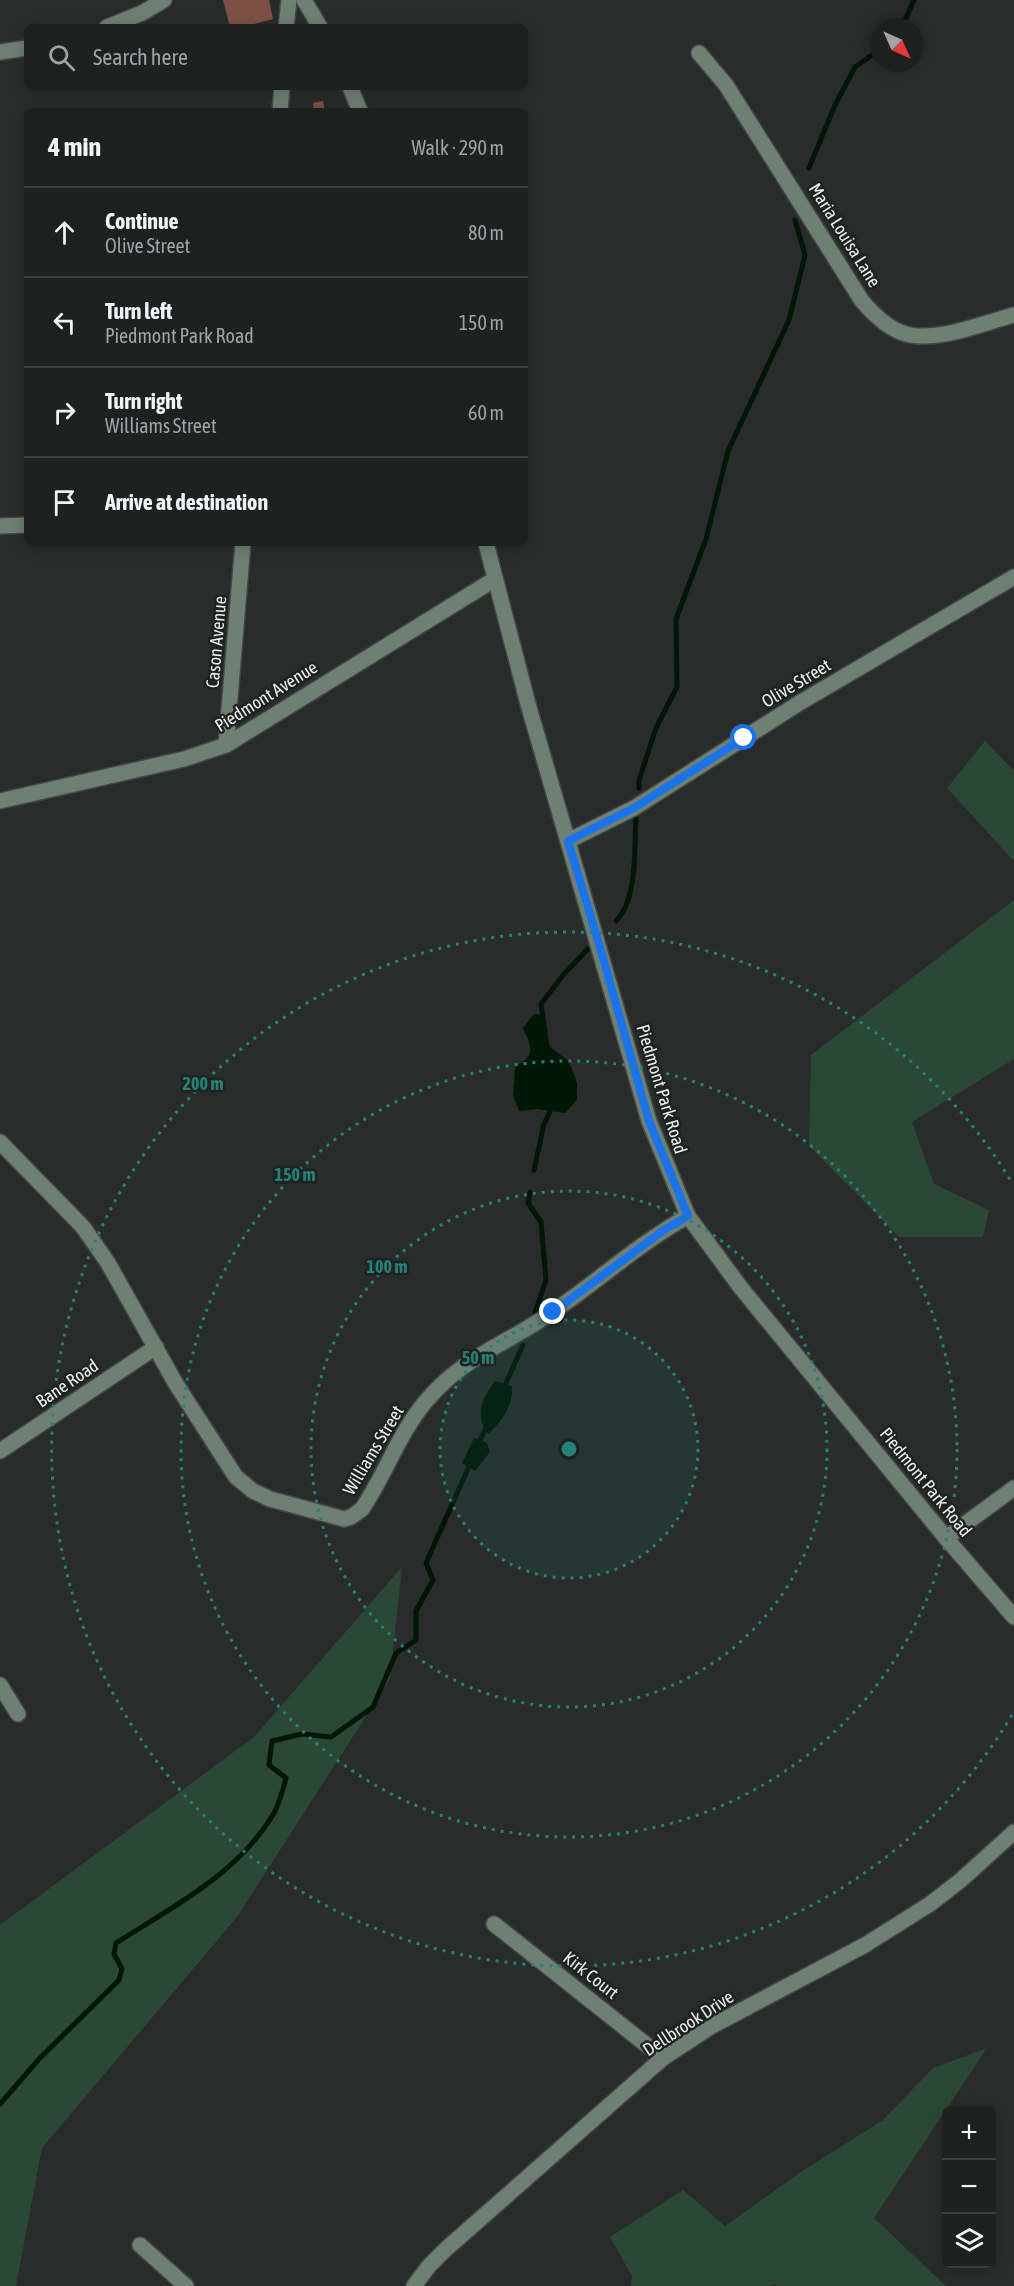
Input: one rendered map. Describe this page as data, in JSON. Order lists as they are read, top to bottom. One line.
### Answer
{"streets":{"street":["Maria Louisa Lane","Cason Avenue","Olive Street","Piedmont Avenue","Piedmont Park Road","Bane Road","Williams Street","Kirk Court","Dellbrook Drive"]},"crossings":[["Cason Avenue","Piedmont Avenue"],["Olive Street","Piedmont Park Road"],["Piedmont Avenue","Piedmont Park Road"],["Piedmont Park Road","Williams Street"],["Bane Road","Williams Street"],["Kirk Court","Dellbrook Drive"]],"north":"bottom right","page":{"search":"Search here","heading":["4 min","Walk · 290 m"],"list":[["Continue","Olive Street","80 m"],["Turn left","Piedmont Park Road","150 m"],["Turn right","Williams Street","60 m"],"Arrive at destination"],"map_buttons":["+","−"]},"rings":["200 m","150 m","100 m","50 m"]}
